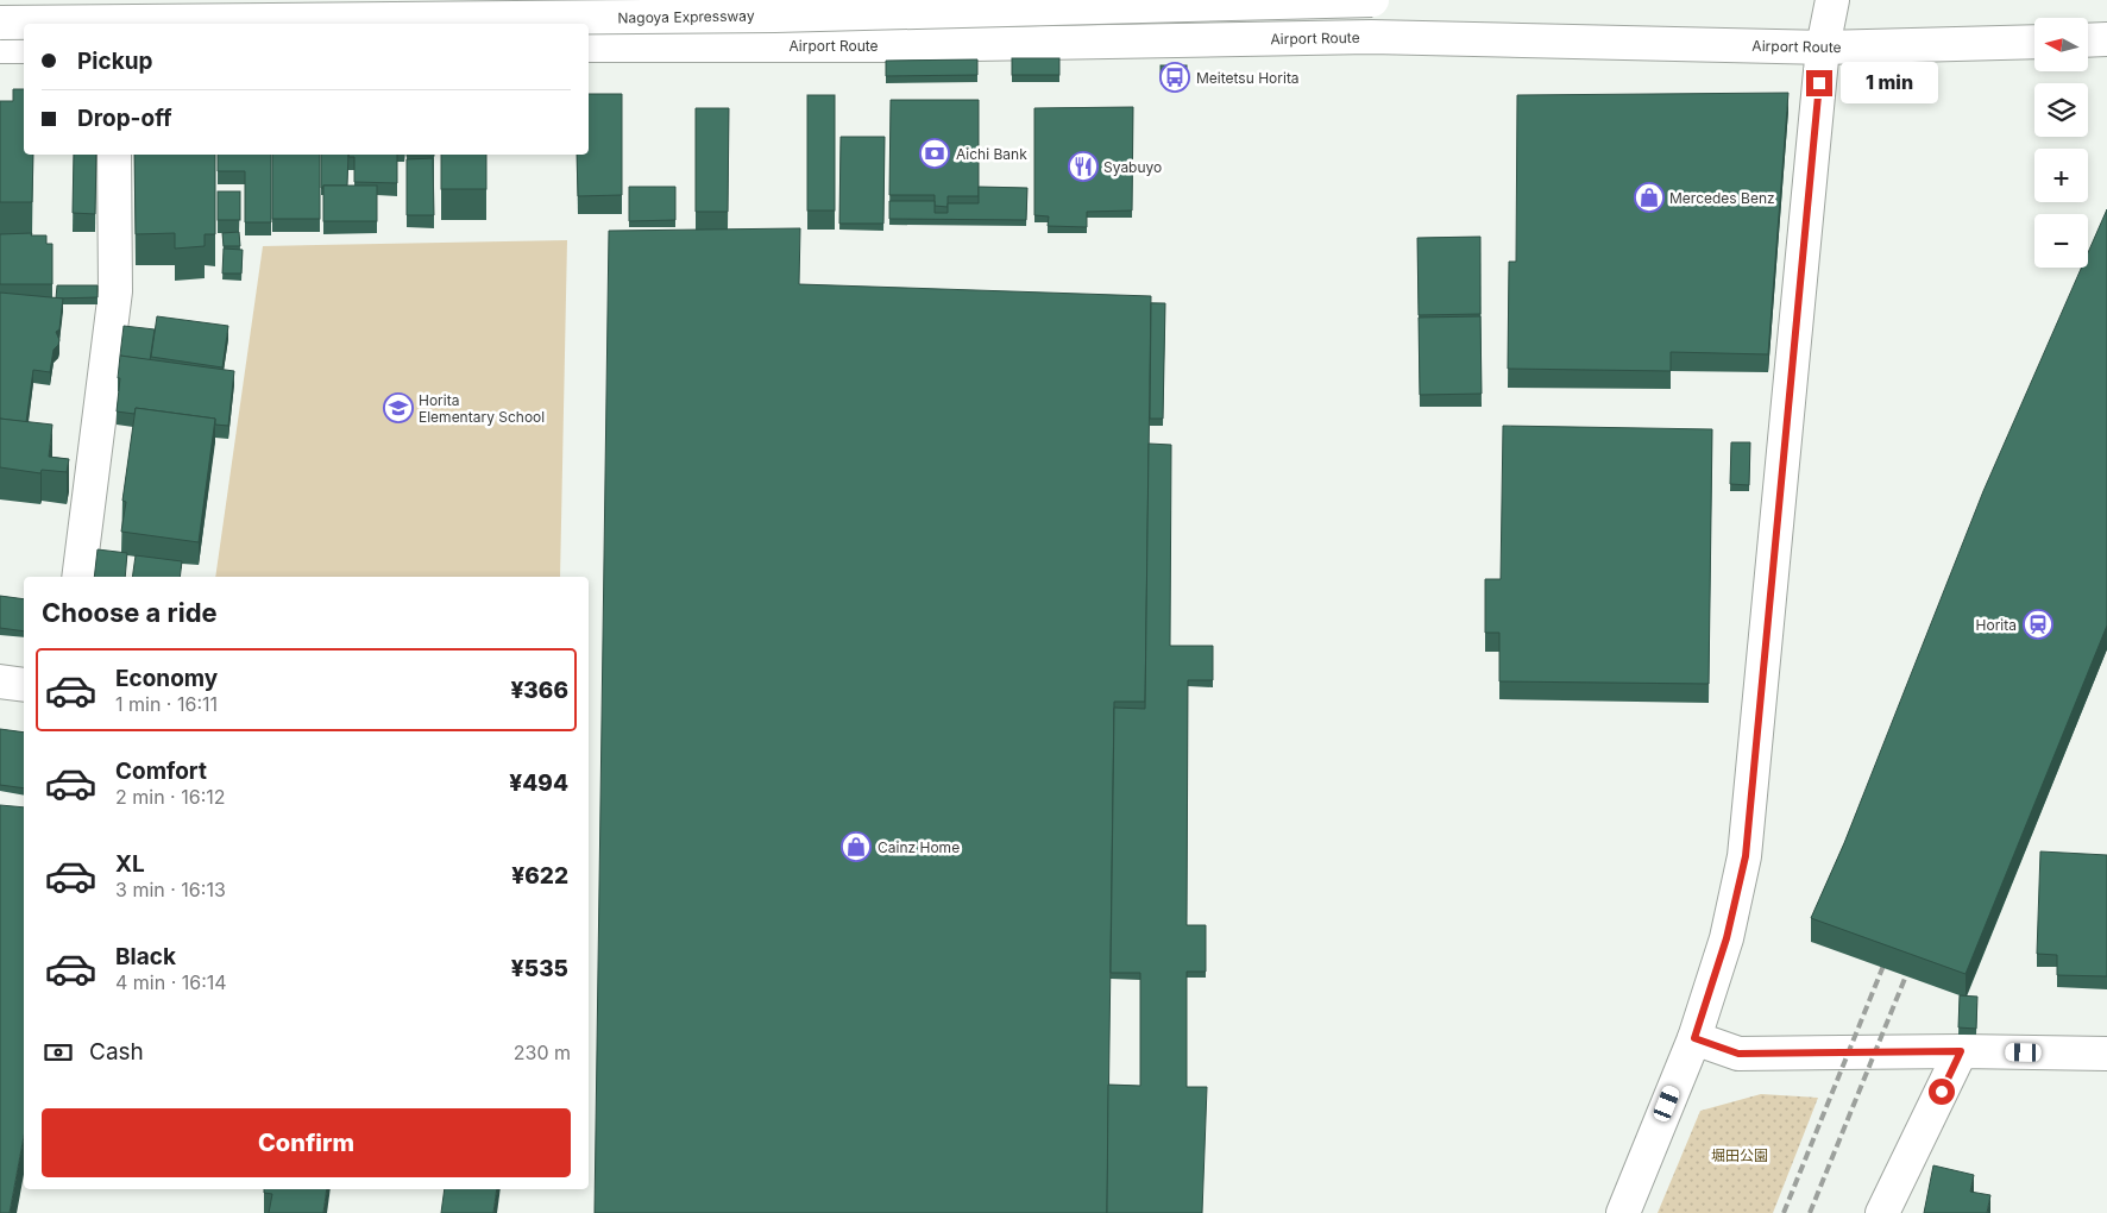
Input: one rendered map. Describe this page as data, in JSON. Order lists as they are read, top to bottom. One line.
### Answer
{"streets":{"main road":["Nagoya Expressway","Airport Route"]},"parks":["堀田公園"],"places":{"bus stop":["Meitetsu Horita"],"bank":["Aichi Bank"],"restaurant":["Syabuyo"],"shop":["Mercedes Benz","Cainz Home"],"school or university":["Horita Elementary School"],"station":["Horita"]},"north":"left","page":{"map_buttons":["+","−"],"banner":["Pickup","Drop-off"],"bubble":"1 min","heading":"Choose a ride","list":[{"name":"Economy","note":"1 min · 16:11","value":"¥366"},{"name":"Comfort","note":"2 min · 16:12","value":"¥494"},{"name":"XL","note":"3 min · 16:13","value":"¥622"},{"name":"Black","note":"4 min · 16:14","value":"¥535"}],"pay":["Cash","230 m"],"buttons":"Confirm"}}
